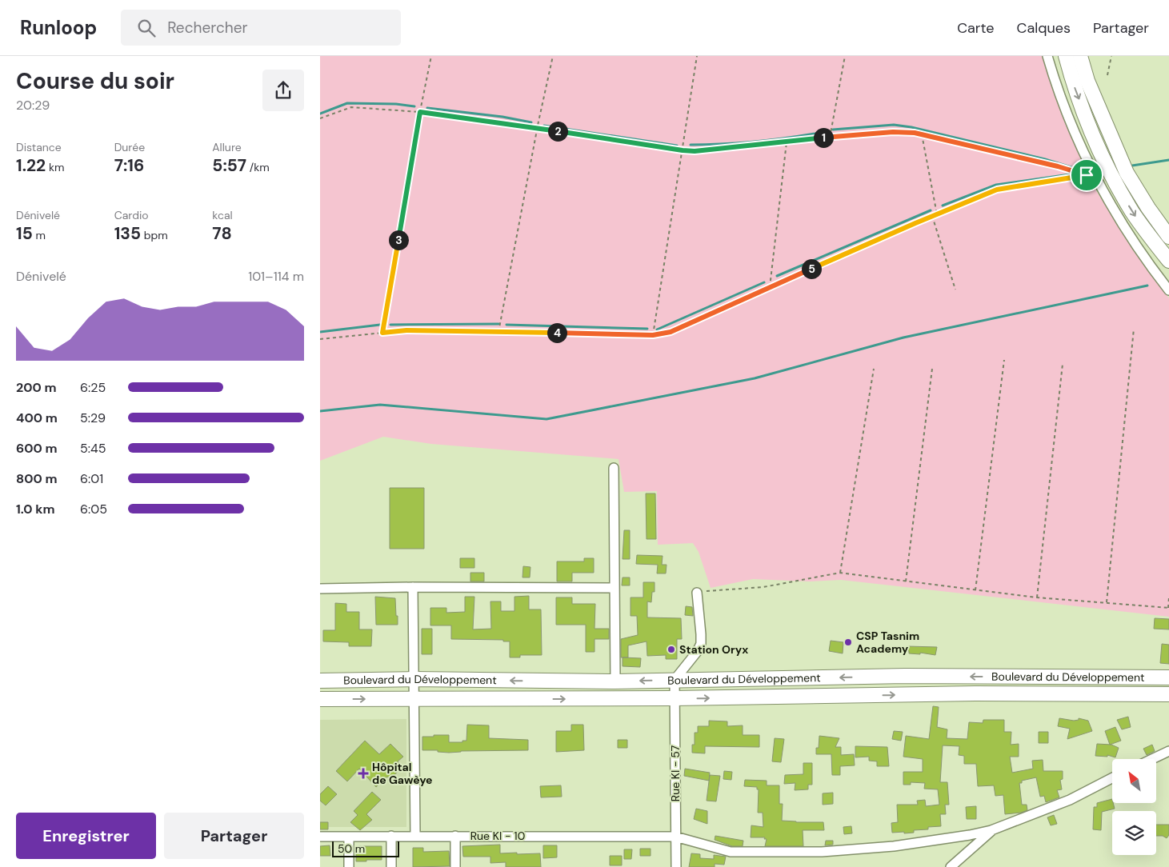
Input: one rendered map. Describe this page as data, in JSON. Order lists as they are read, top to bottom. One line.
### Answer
{"streets":{"highway":["Boulevard du Développement"],"street":["Rue KI - 57","Rue KI - 10"]},"crossings":[["Boulevard du Développement","Rue KI - 57"],["Rue KI - 57","Rue KI - 10"]],"places":{"other":["CSP Tasnim Academy","Station Oryx"],"health":["Hôpital de Gawèye"]},"scale_bar":"50 m","north":"top left","page":{"header":"Runloop","search":"Rechercher","nav":["Carte","Calques","Partager"],"heading":["Course du soir","20:29"],"pins":["2","1","3","5","4"],"stats":[["Distance","1.22 km"],["Durée","7:16"],["Allure","5:57 /km"],["Dénivelé","15 m"],["Cardio","135 bpm"],["kcal","78"]],"chart":["Dénivelé","101–114 m"],"list":[{"name":"200 m","note":"6:25"},{"name":"400 m","note":"5:29"},{"name":"600 m","note":"5:45"},{"name":"800 m","note":"6:01"},{"name":"1.0 km","note":"6:05"}],"buttons":["Enregistrer","Partager"],"scale":"50 m"}}
